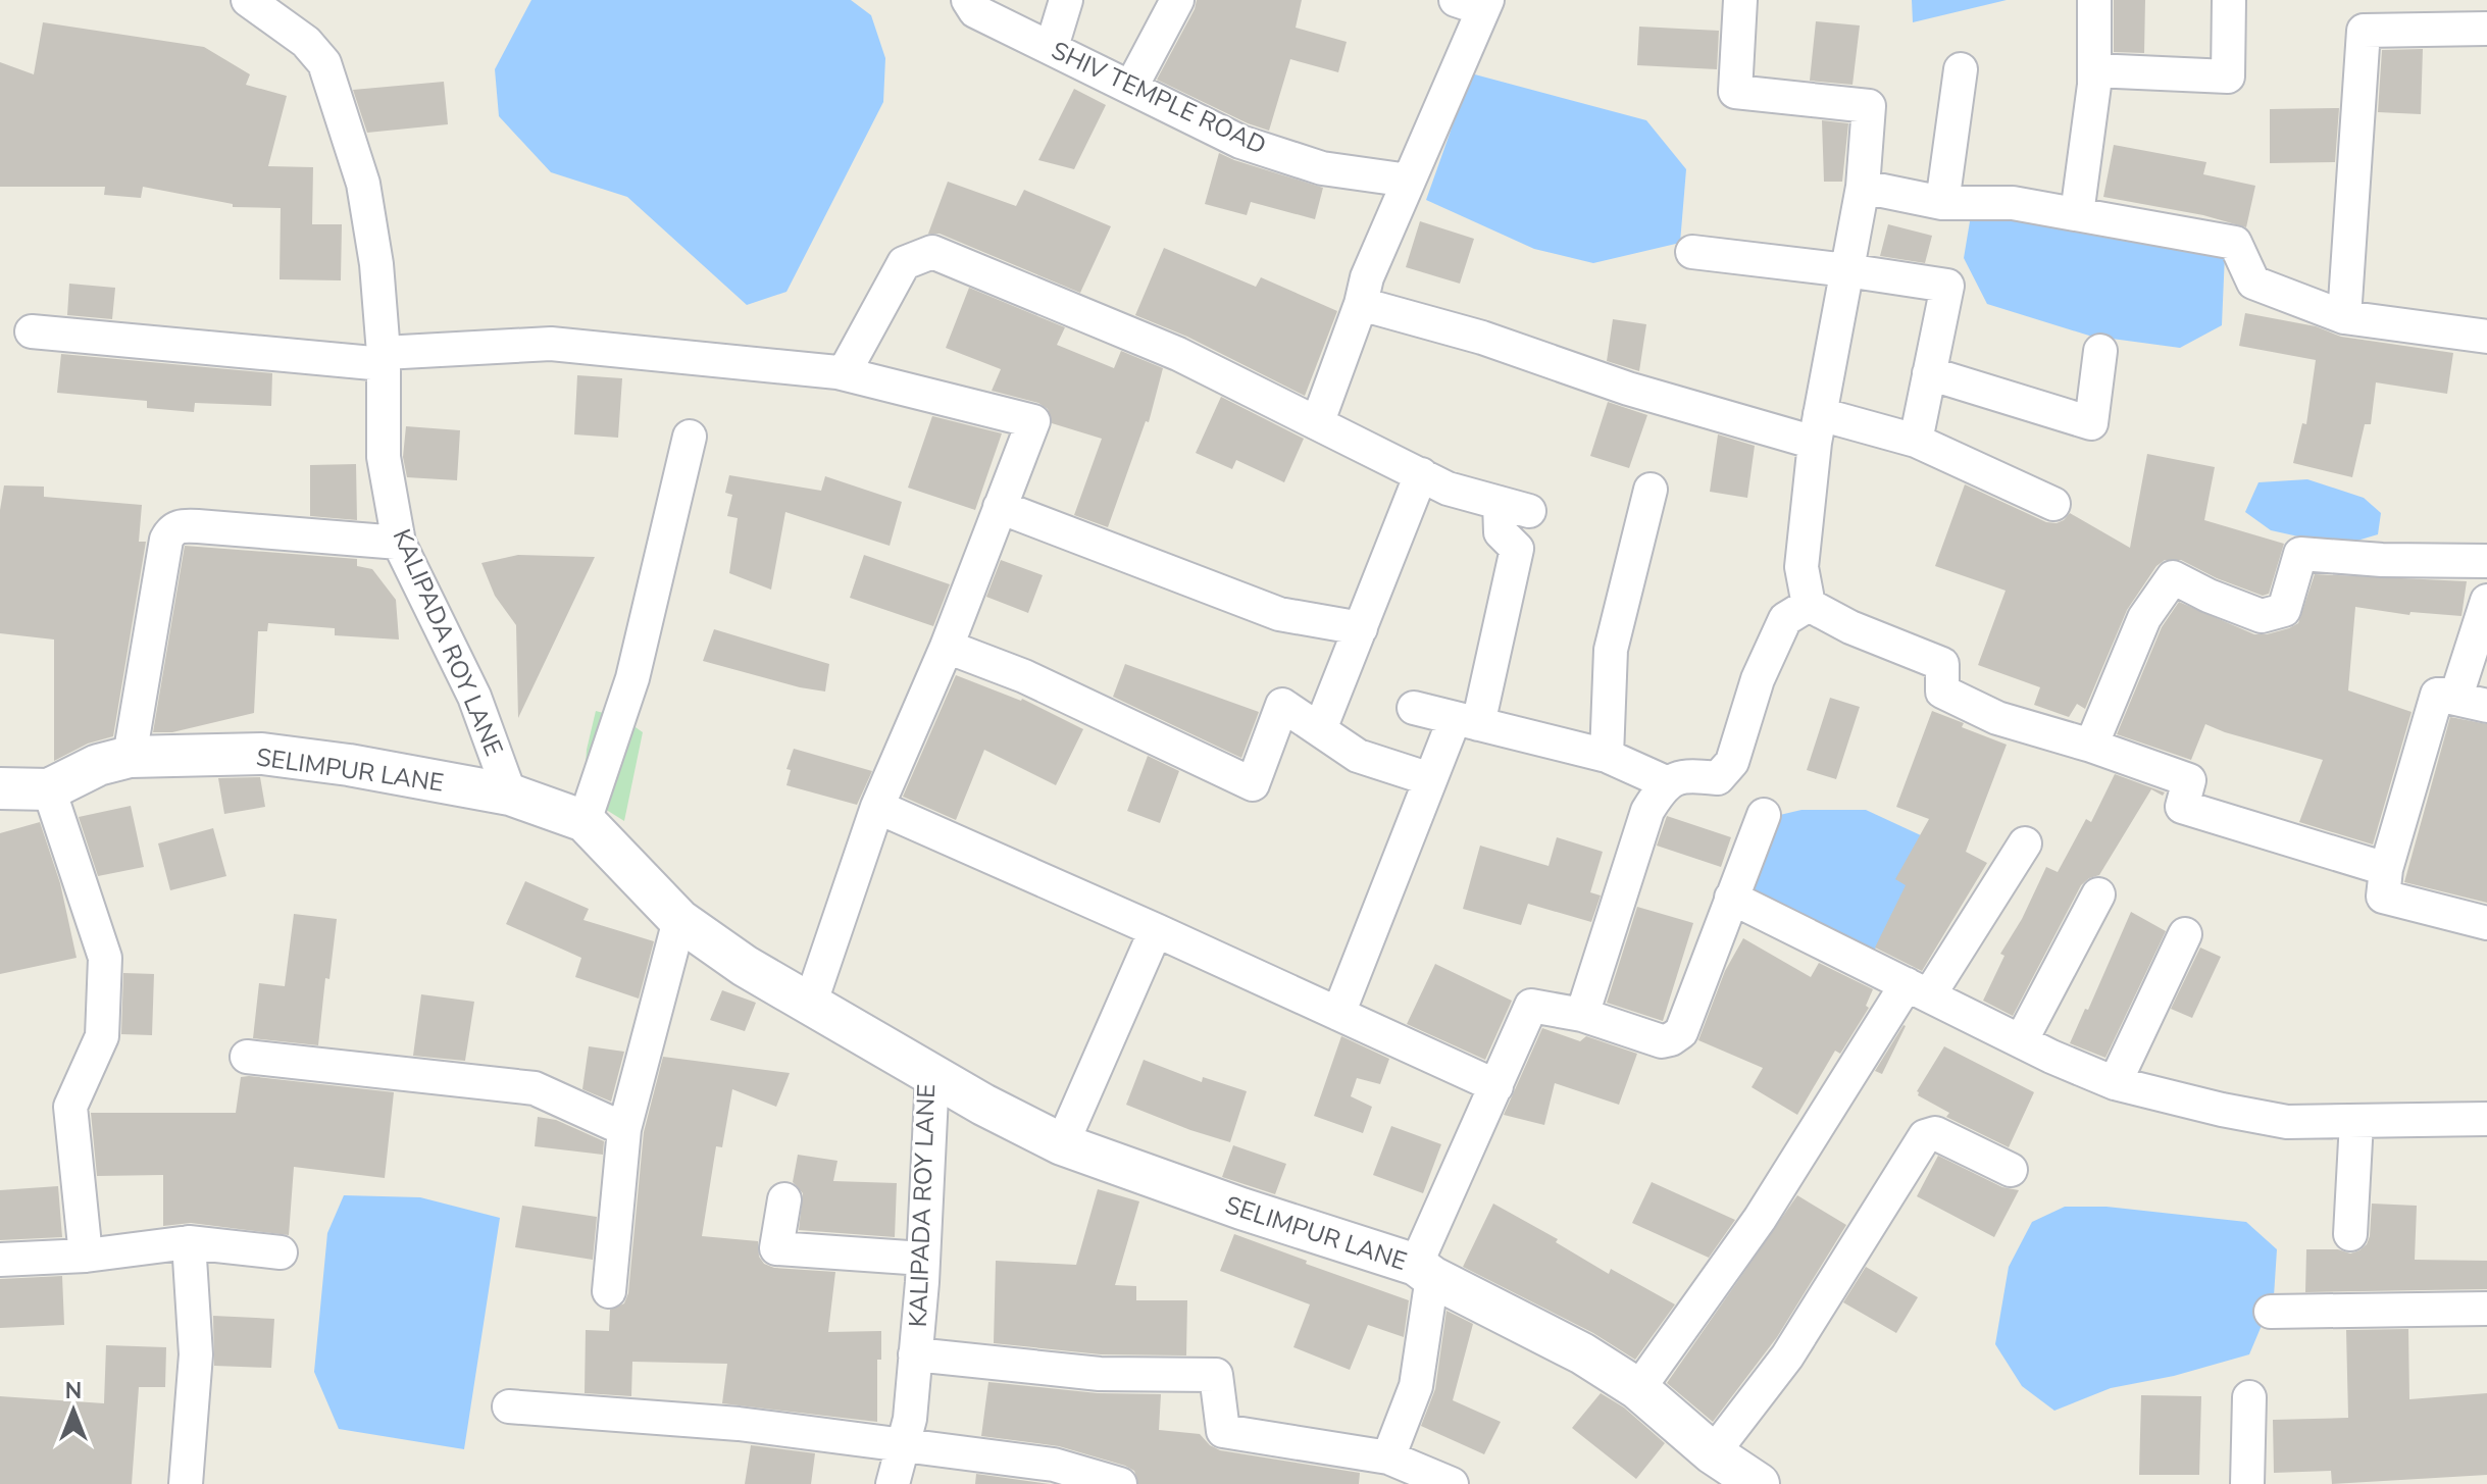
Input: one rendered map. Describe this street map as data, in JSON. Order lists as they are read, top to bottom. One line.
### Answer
{"streets":{"street":["SHIV TEMPLE ROAD","KALIPADA ROY LANE","SELIMPUR LANE"]},"crossings":[["KALIPADA ROY LANE","SELIMPUR LANE"]],"north":"top"}
